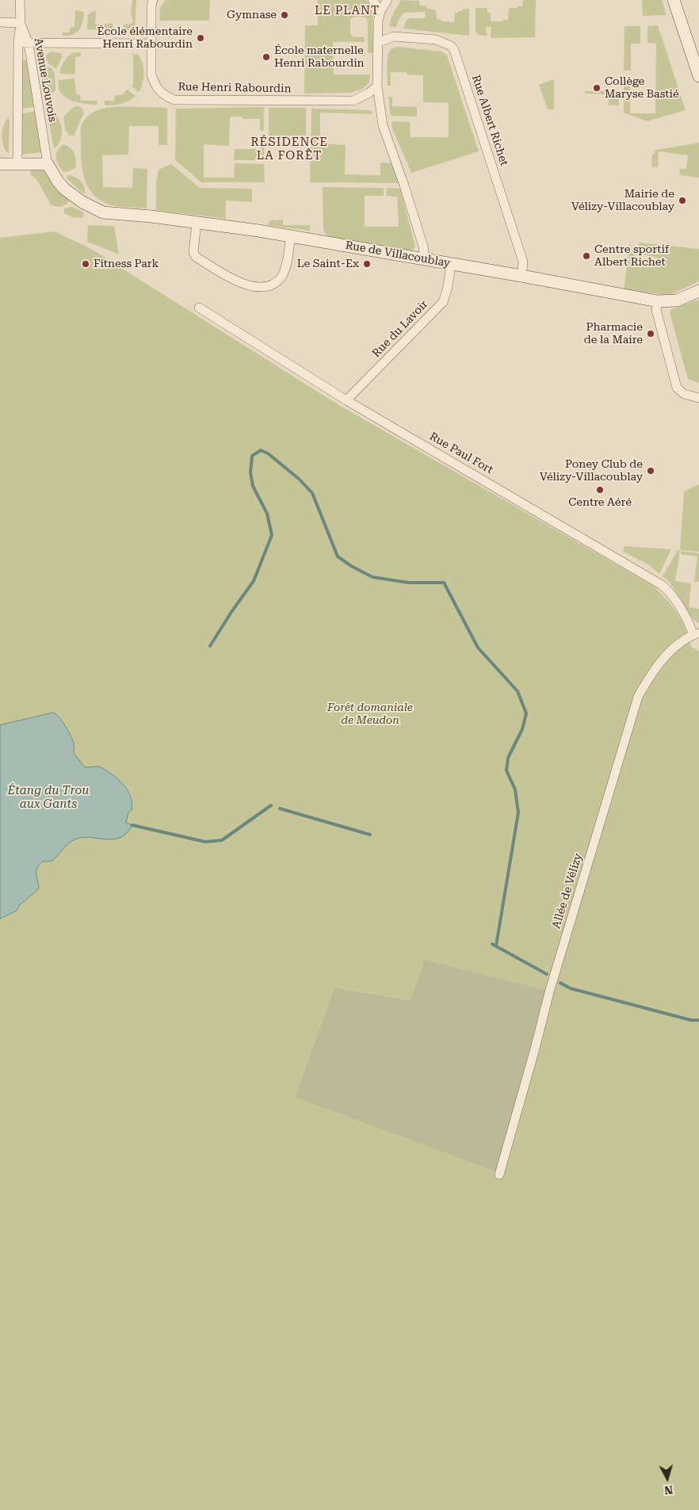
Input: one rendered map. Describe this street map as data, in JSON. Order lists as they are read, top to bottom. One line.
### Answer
{"streets":{"street":["Avenue Louvois","Rue Henri Rabourdin","Rue Albert Richet","Rue de Villacoublay","Rue du Lavoir","Rue Paul Fort","Allée de Vélizy"]},"crossings":[["Avenue Louvois","Rue de Villacoublay"],["Rue Albert Richet","Rue de Villacoublay"],["Rue de Villacoublay","Rue du Lavoir"],["Rue du Lavoir","Rue Paul Fort"],["Rue Paul Fort","Allée de Vélizy"]],"districts":["LE PLANT","RÉSIDENCE LA FORÊT"],"water":["Étang du Trou aux Gants"],"parks":["Forêt domaniale de Meudon"],"places":["Gymnase","École élémentaire Henri Rabourdin","École maternelle Henri Rabourdin","Collège Maryse Bastié","Mairie de Vélizy-Villacoublay","Centre sportif Albert Richet","Fitness Park","Le Saint-Ex","Pharmacie de la Maire","Poney Club de Vélizy-Villacoublay","Centre Aéré"],"north":"bottom"}
